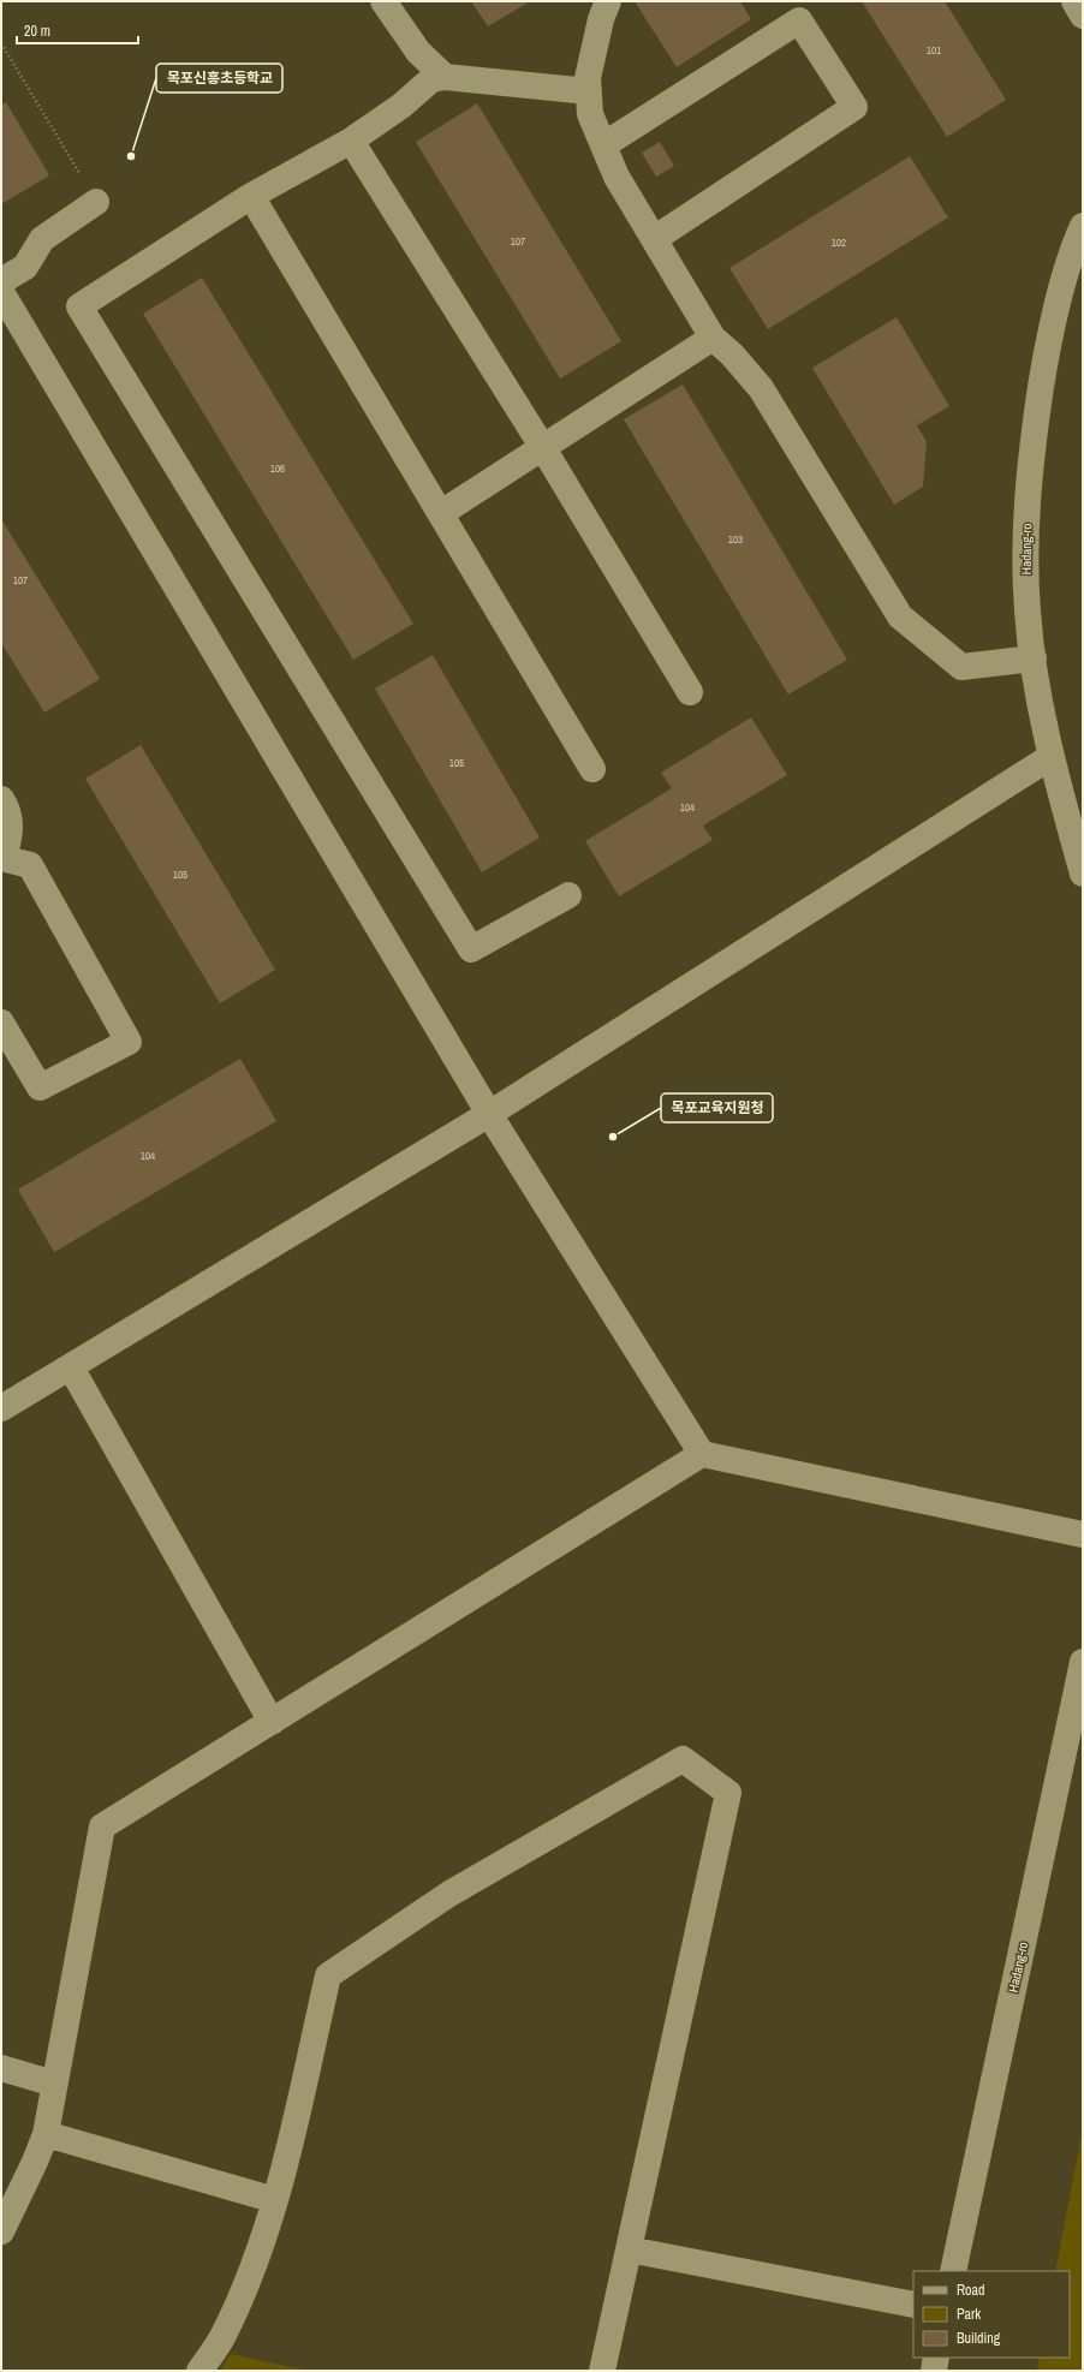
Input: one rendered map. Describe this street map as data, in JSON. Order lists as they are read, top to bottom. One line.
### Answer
{"streets":{"street":["Hadang-ro"]},"places":["목포신흥초등학교","목포교육지원청"],"house_numbers":["101","107","102","106","103","107","105","104","105","104"],"legend":["Road","Park","Building"],"scale_bar":"20 m"}
